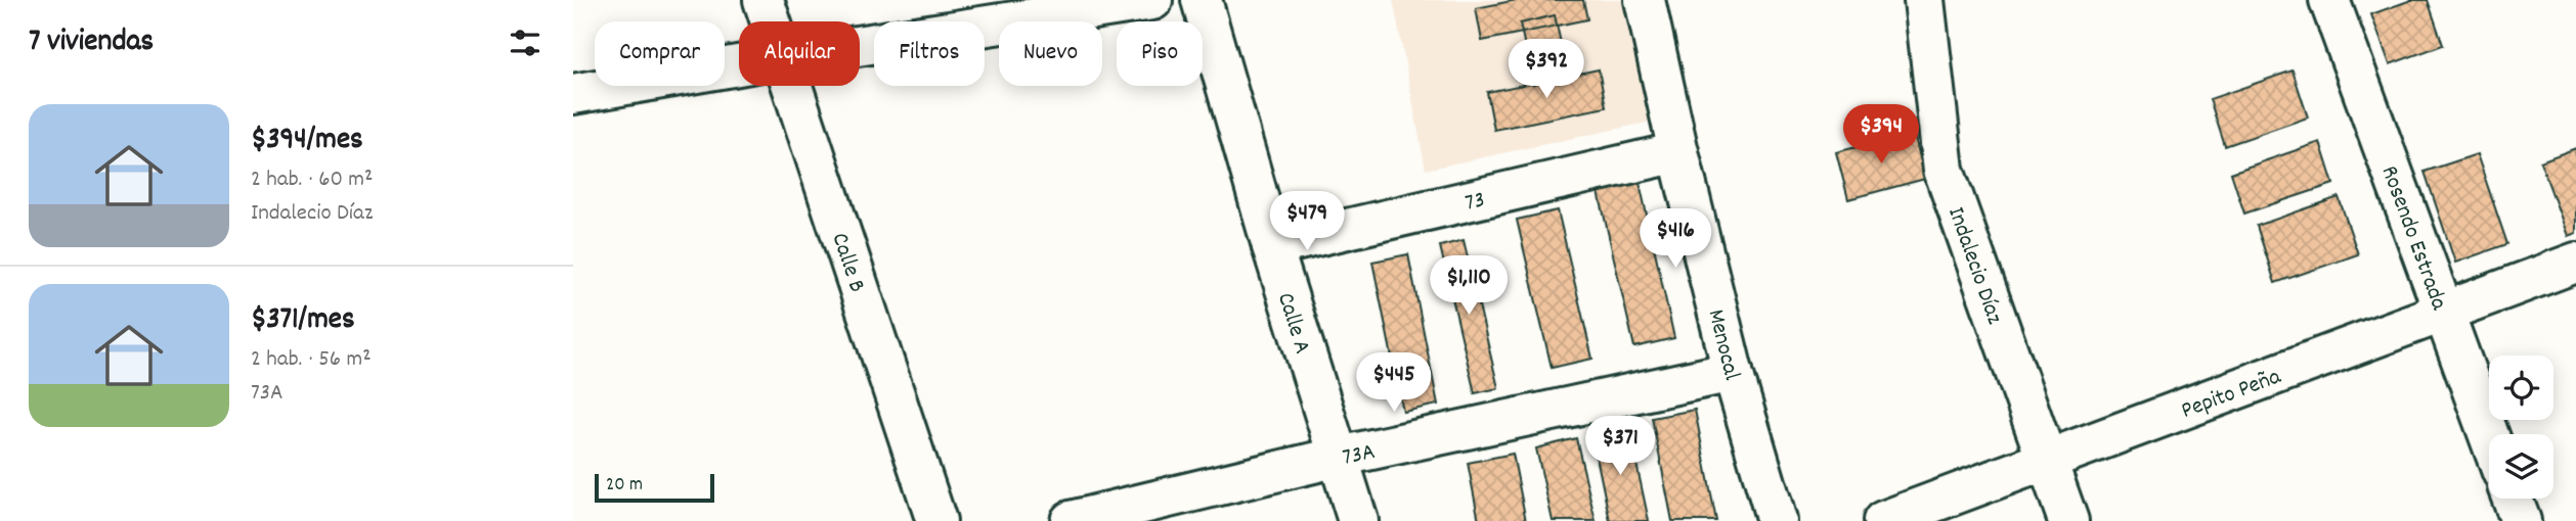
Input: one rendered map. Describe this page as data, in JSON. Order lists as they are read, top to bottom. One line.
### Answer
{"streets":{"street":["73","Rosendo Estrada","Calle B","Indalecio Díaz","Calle A","Menocal","Pepito Peña","73A"]},"crossings":[["73","Calle A"],["73","Menocal"],["Rosendo Estrada","Pepito Peña"],["Indalecio Díaz","Pepito Peña"],["Calle A","73A"],["Menocal","73A"]],"scale_bar":"20 m","page":{"heading":"7 viviendas","chip":["Comprar","Alquilar","Filtros","Nuevo","Piso"],"price":["$392","$394","$479","$416","$1,110","$445","$371"],"list":[{"name":"$394/mes","note":"2 hab. · 60 m² · Indalecio Díaz"},{"name":"$371/mes","note":"2 hab. · 56 m² · 73A"}],"scale":"20 m"}}
